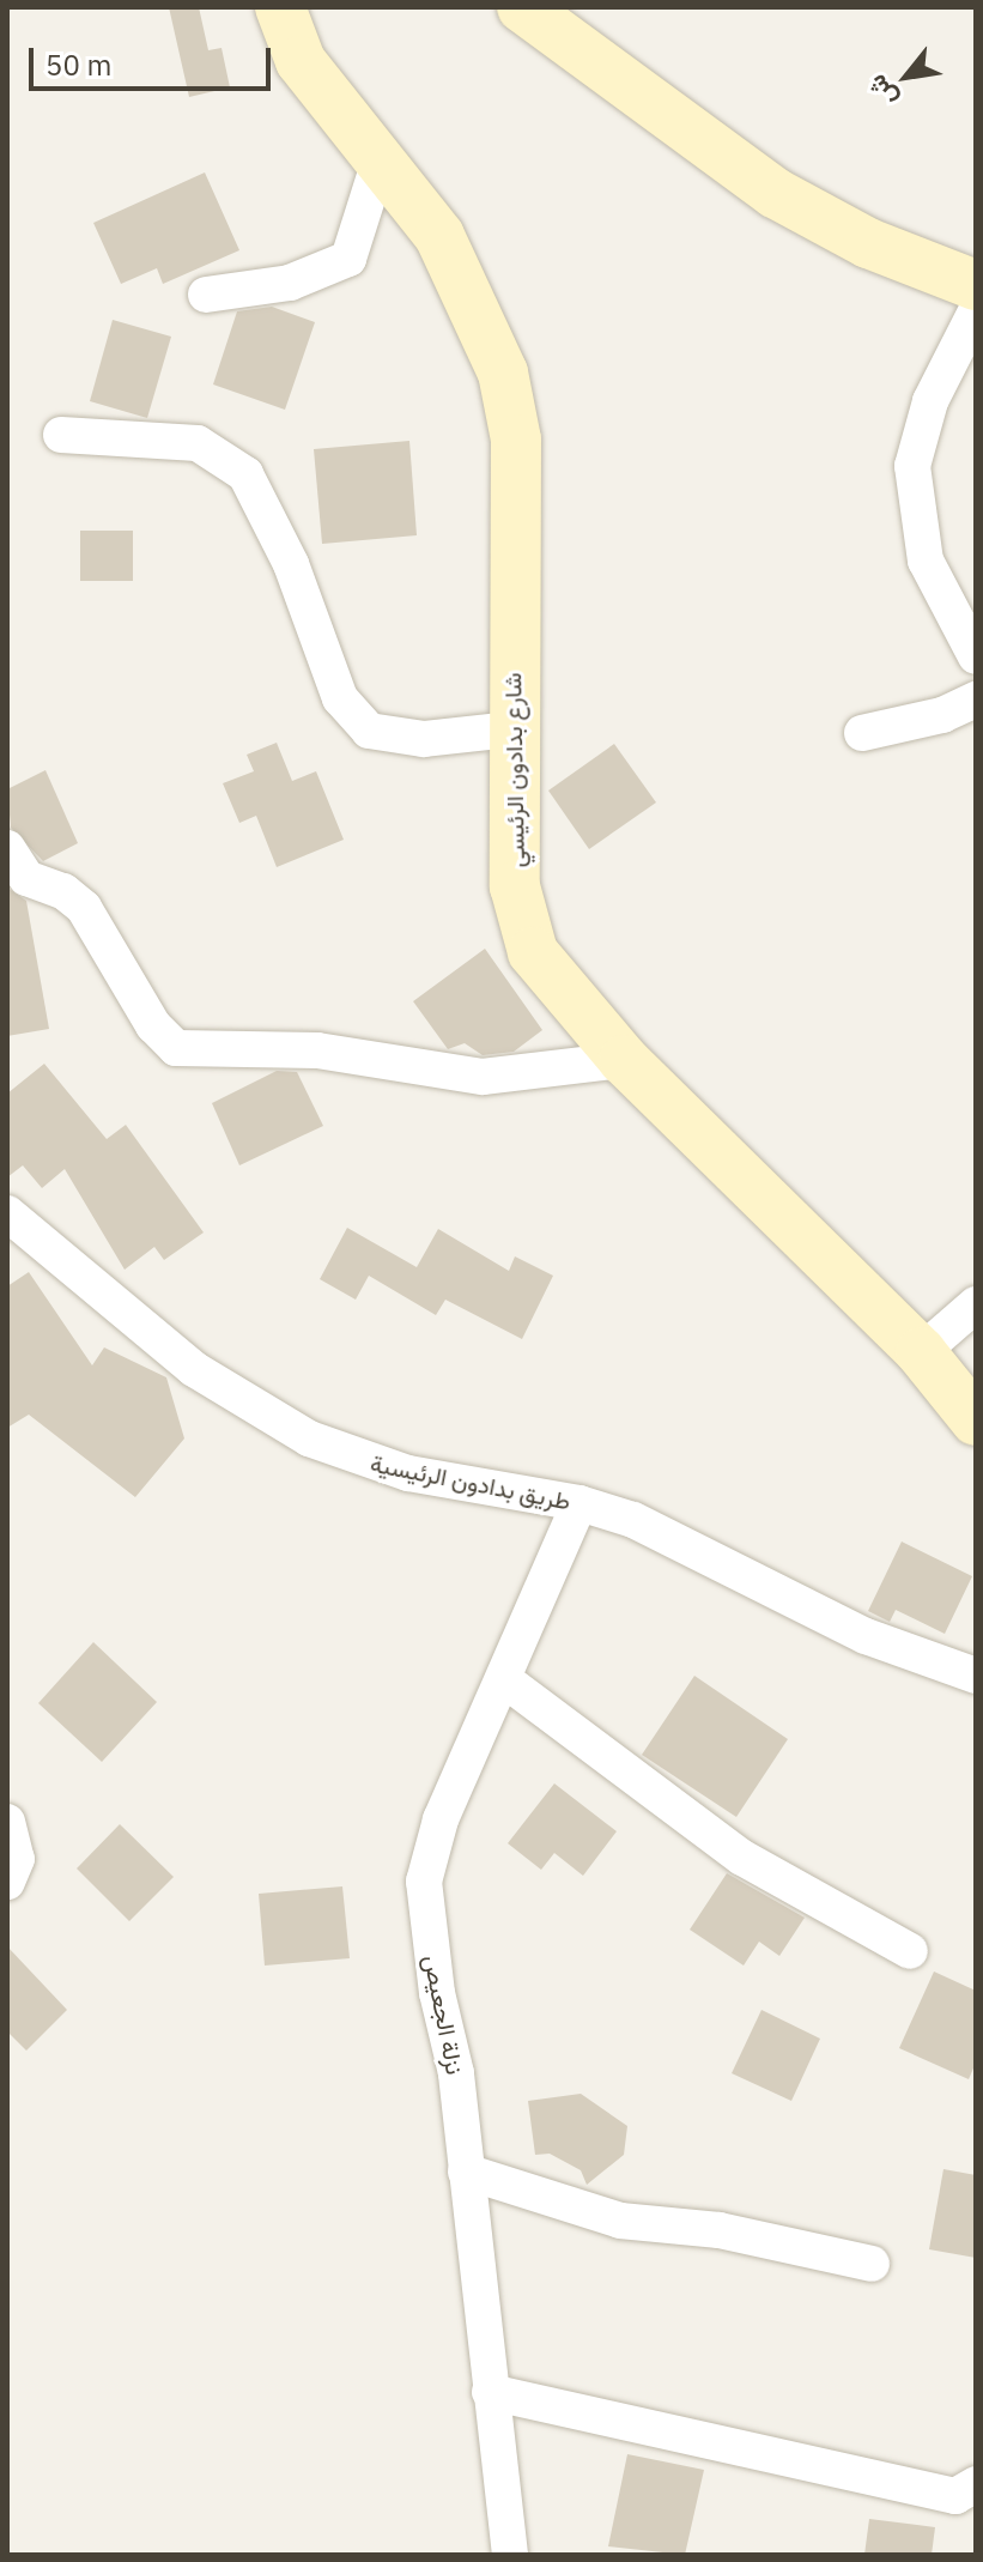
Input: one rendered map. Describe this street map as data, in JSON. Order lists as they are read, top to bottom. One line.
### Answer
{"streets":{"main road":["شارع بدادون الرئيسي"],"street":["طريق بدادون الرئيسية","نزلة الجعيص"]},"crossings":[["طريق بدادون الرئيسية","نزلة الجعيص"]],"scale_bar":"50 m","north":"bottom left"}
